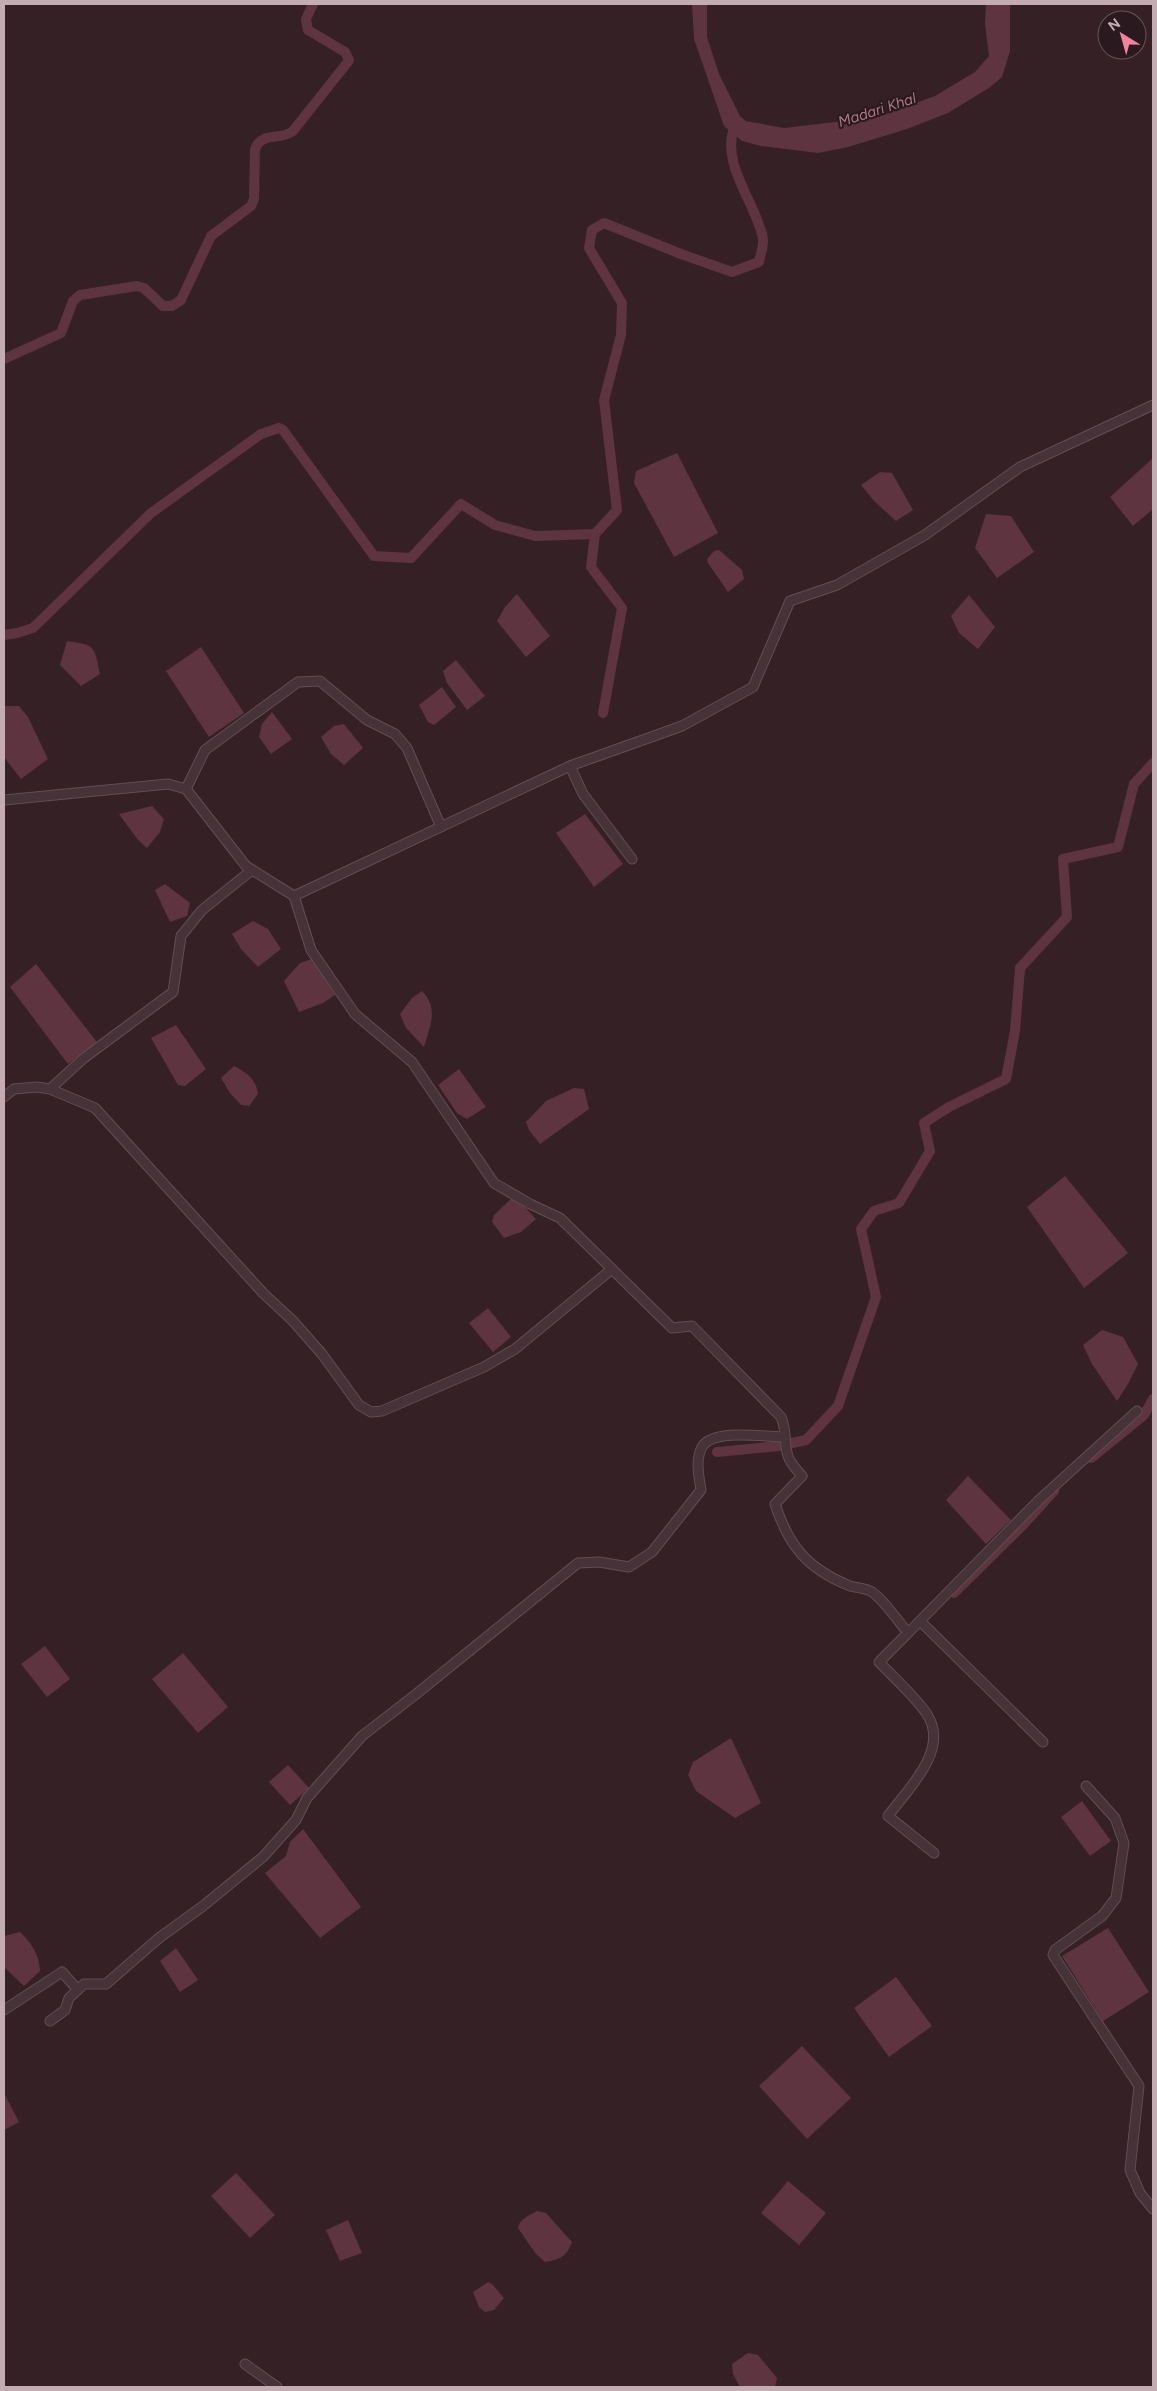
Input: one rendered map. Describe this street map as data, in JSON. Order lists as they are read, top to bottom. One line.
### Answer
{"water":["Madari Khal"],"north":"top left"}
